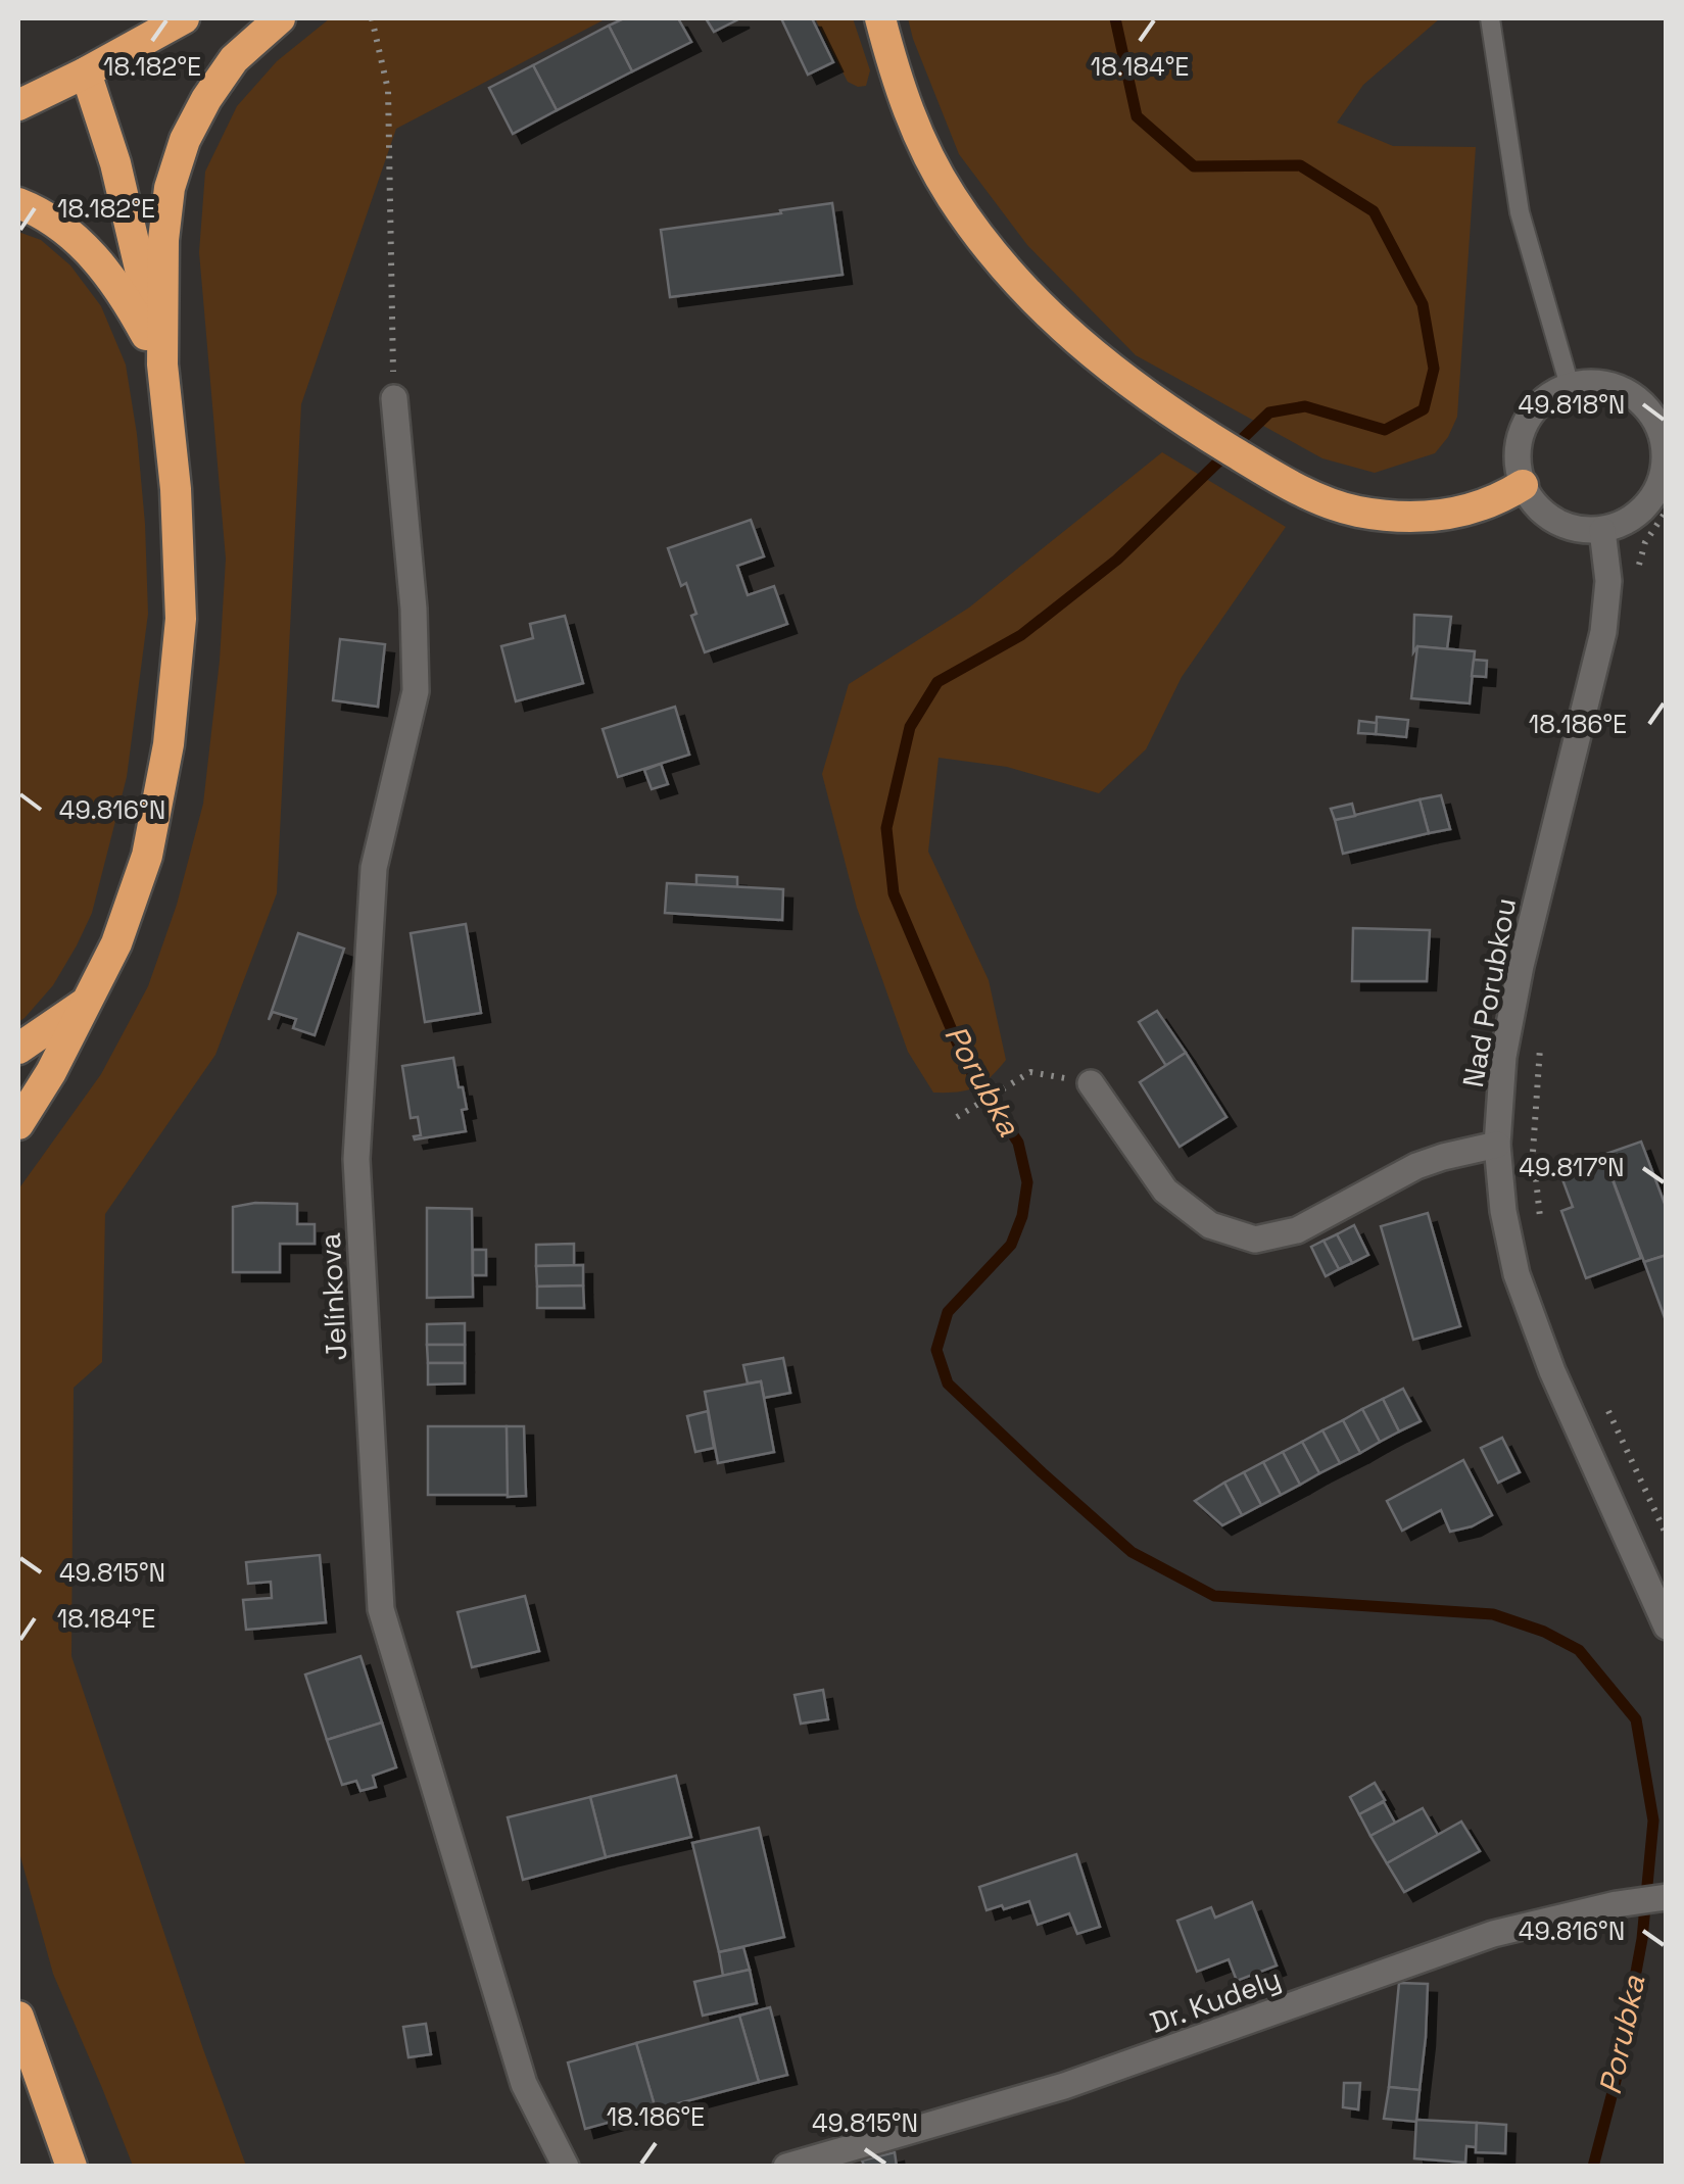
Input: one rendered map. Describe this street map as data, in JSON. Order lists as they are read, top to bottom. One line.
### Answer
{"streets":{"street":["Nad Porubkou","Jelínkova","Dr. Kudely"]},"water":["Porubka"],"coordinates":["18.182°E","18.184°E","49.818°N","18.186°E","49.816°N","49.817°N","49.815°N"]}
